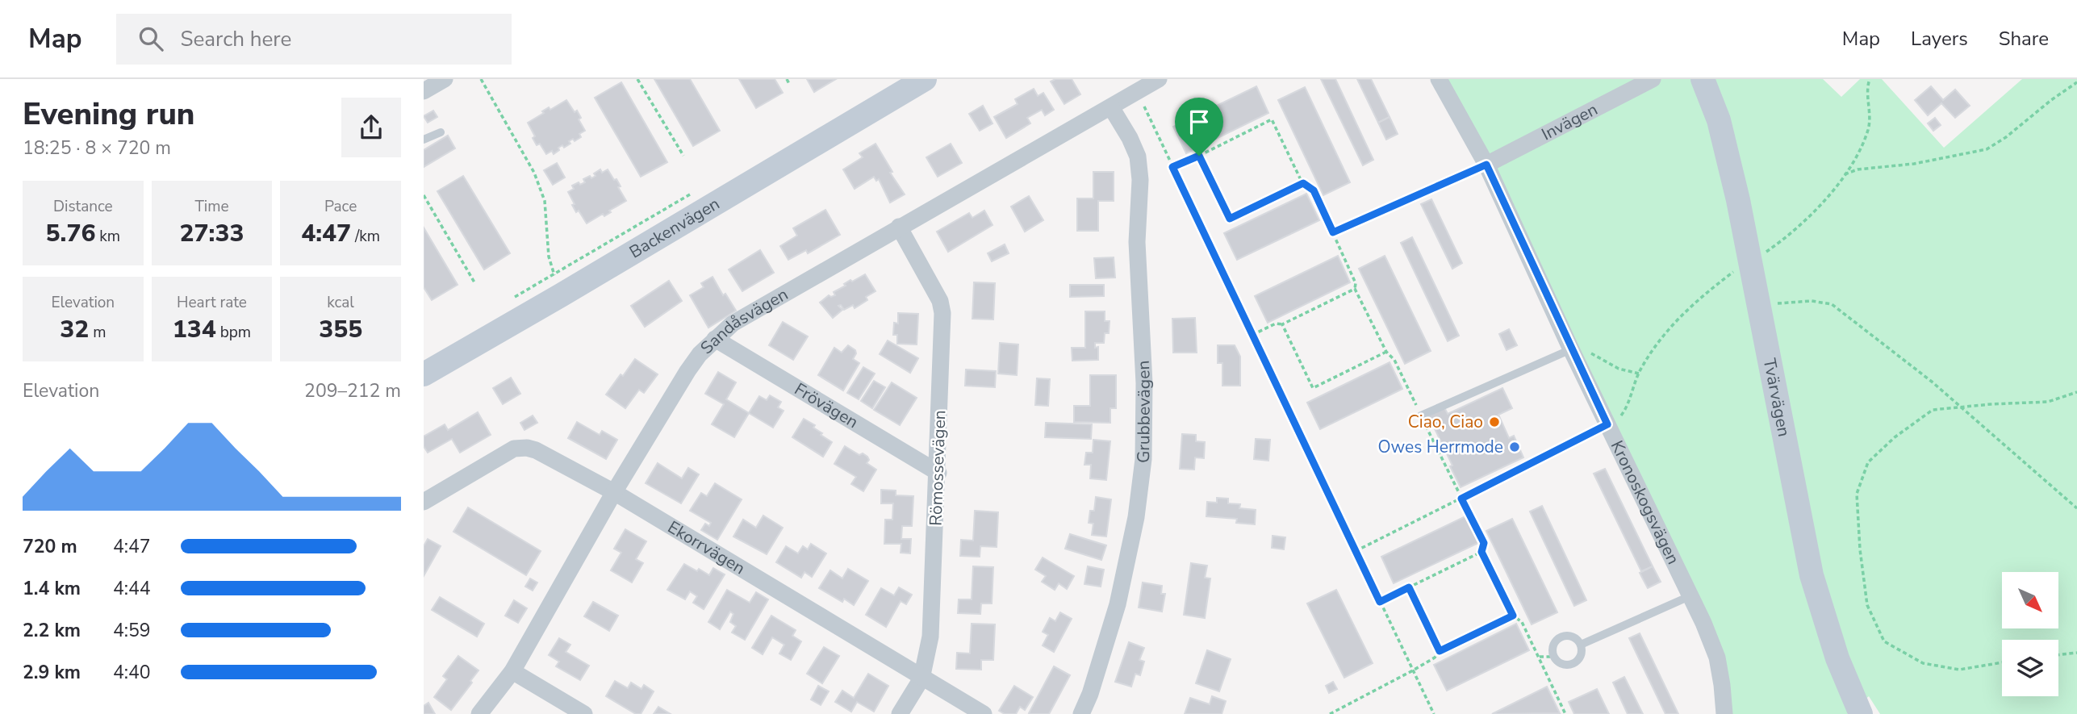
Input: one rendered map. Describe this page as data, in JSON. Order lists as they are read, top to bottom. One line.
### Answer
{"streets":{"street":["Invägen","Backenvägen","Sandåsvägen","Tvärvägen","Frövägen","Grubbevägen","Römossevägen","Kronoskogsvägen","Ekorrvägen"]},"crossings":[["Invägen","Kronoskogsvägen"],["Sandåsvägen","Frövägen"],["Sandåsvägen","Grubbevägen"],["Sandåsvägen","Römossevägen"],["Sandåsvägen","Ekorrvägen"],["Frövägen","Römossevägen"],["Römossevägen","Ekorrvägen"]],"places":["Ciao, Ciao","Owes Herrmode"],"north":"bottom right","page":{"header":"Map","search":"Search here","nav":["Map","Layers","Share"],"heading":["Evening run","18:25 · 8 × 720 m"],"stats":[["Distance","5.76 km"],["Time","27:33"],["Pace","4:47 /km"],["Elevation","32 m"],["Heart rate","134 bpm"],["kcal","355"]],"chart":["Elevation","209–212 m"],"list":[{"name":"720 m","note":"4:47"},{"name":"1.4 km","note":"4:44"},{"name":"2.2 km","note":"4:59"},{"name":"2.9 km","note":"4:40"}]}}
